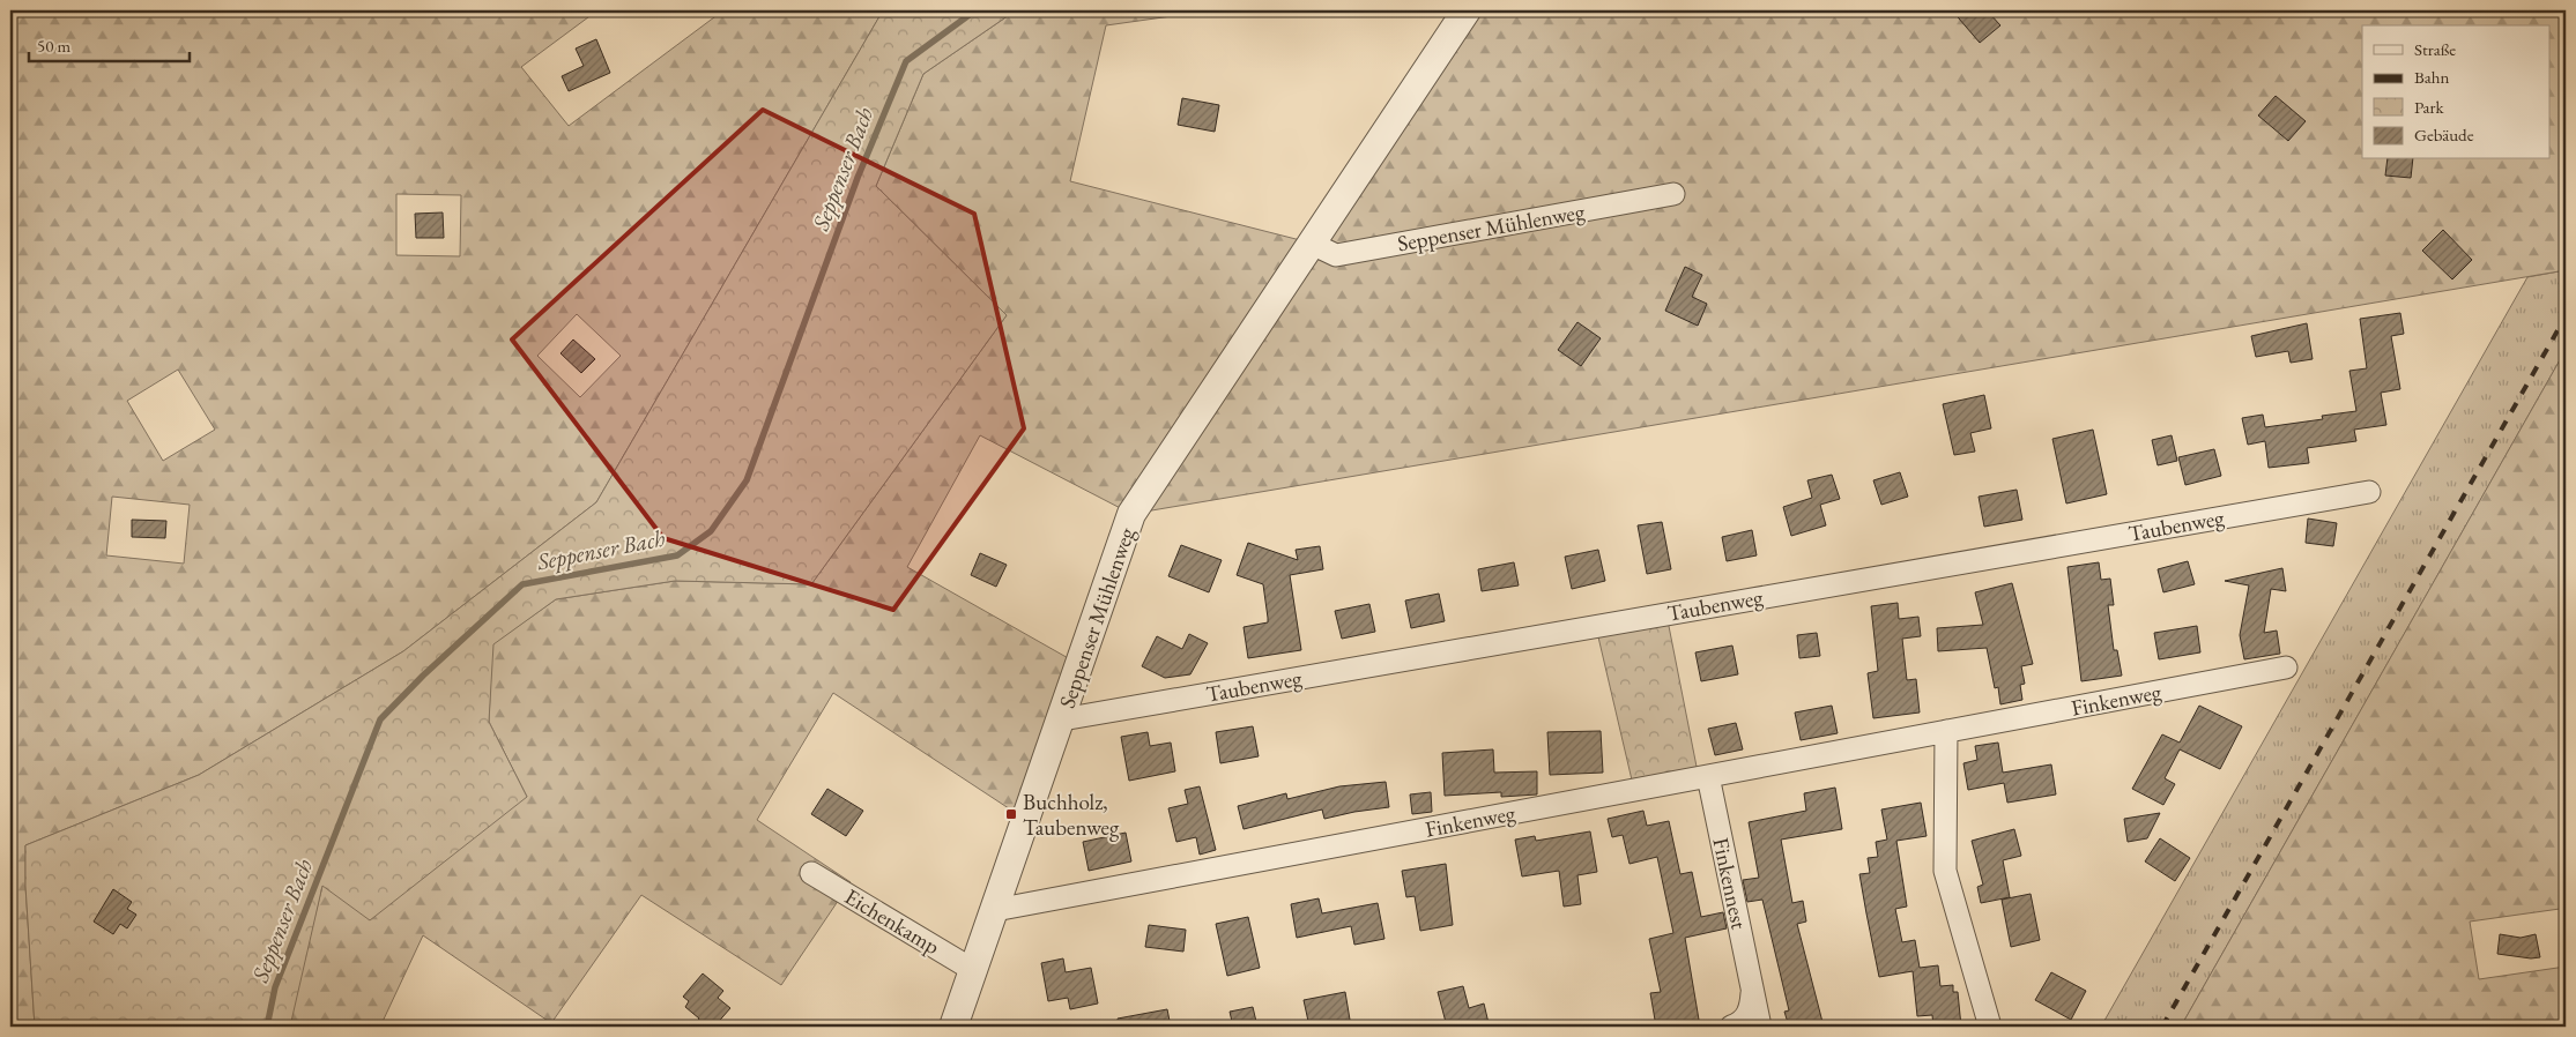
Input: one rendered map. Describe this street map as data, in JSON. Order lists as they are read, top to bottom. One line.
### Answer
{"streets":{"street":["Seppenser Mühlenweg","Taubenweg","Finkenweg","Finkennest","Eichenkamp"]},"crossings":[["Seppenser Mühlenweg","Taubenweg"],["Seppenser Mühlenweg","Finkenweg"],["Seppenser Mühlenweg","Eichenkamp"],["Finkenweg","Finkennest"]],"water":["Seppenser Bach"],"places":{"transit":["Buchholz, Taubenweg"]},"legend":["Straße","Bahn","Park","Gebäude"],"scale_bar":"50 m"}
